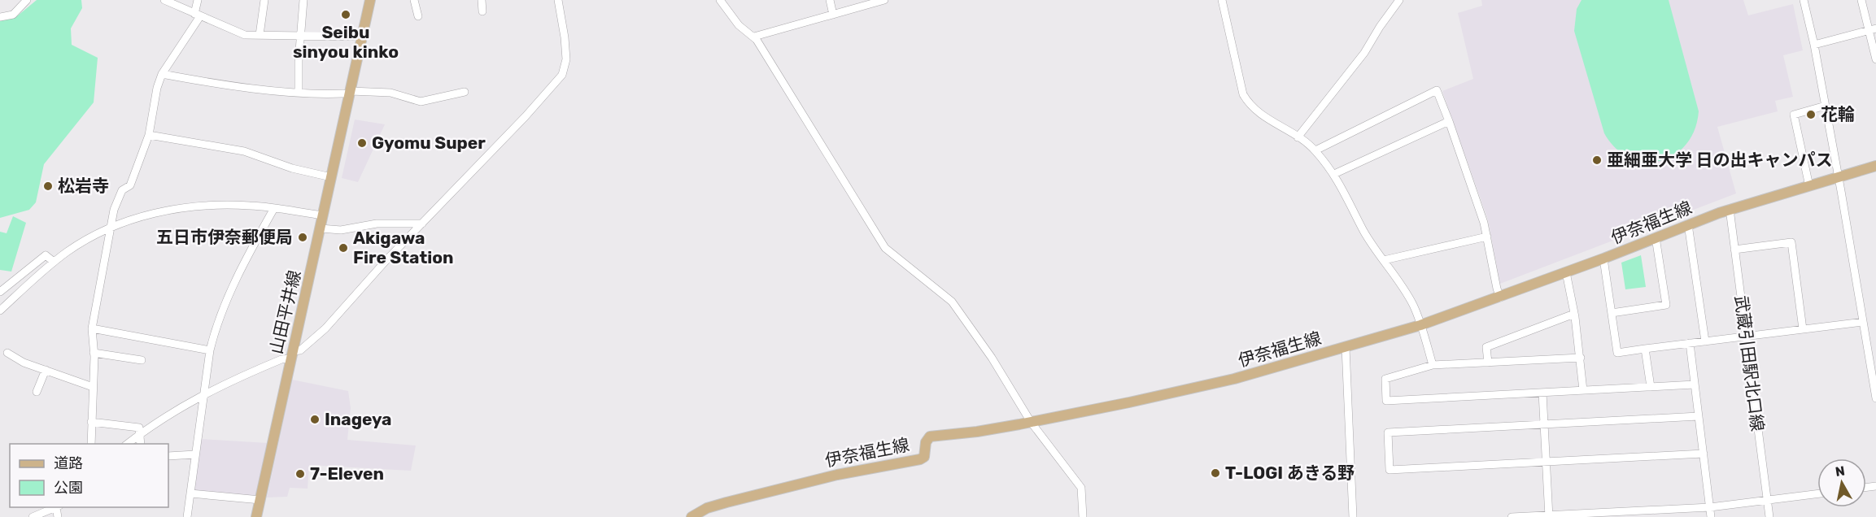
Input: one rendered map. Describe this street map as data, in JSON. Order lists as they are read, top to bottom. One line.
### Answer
{"streets":{"main road":["伊奈福生線","山田平井線"],"street":["武蔵引田駅北口線"]},"crossings":[["伊奈福生線","武蔵引田駅北口線"]],"places":["Seibu sinyou kinko","花輪","Gyomu Super","亜細亜大学 日の出キャンパス","松岩寺","五日市伊奈郵便局","Akigawa Fire Station","Inageya","T-LOGI あきる野","7-Eleven"],"legend":["道路","公園"],"north":"top"}
